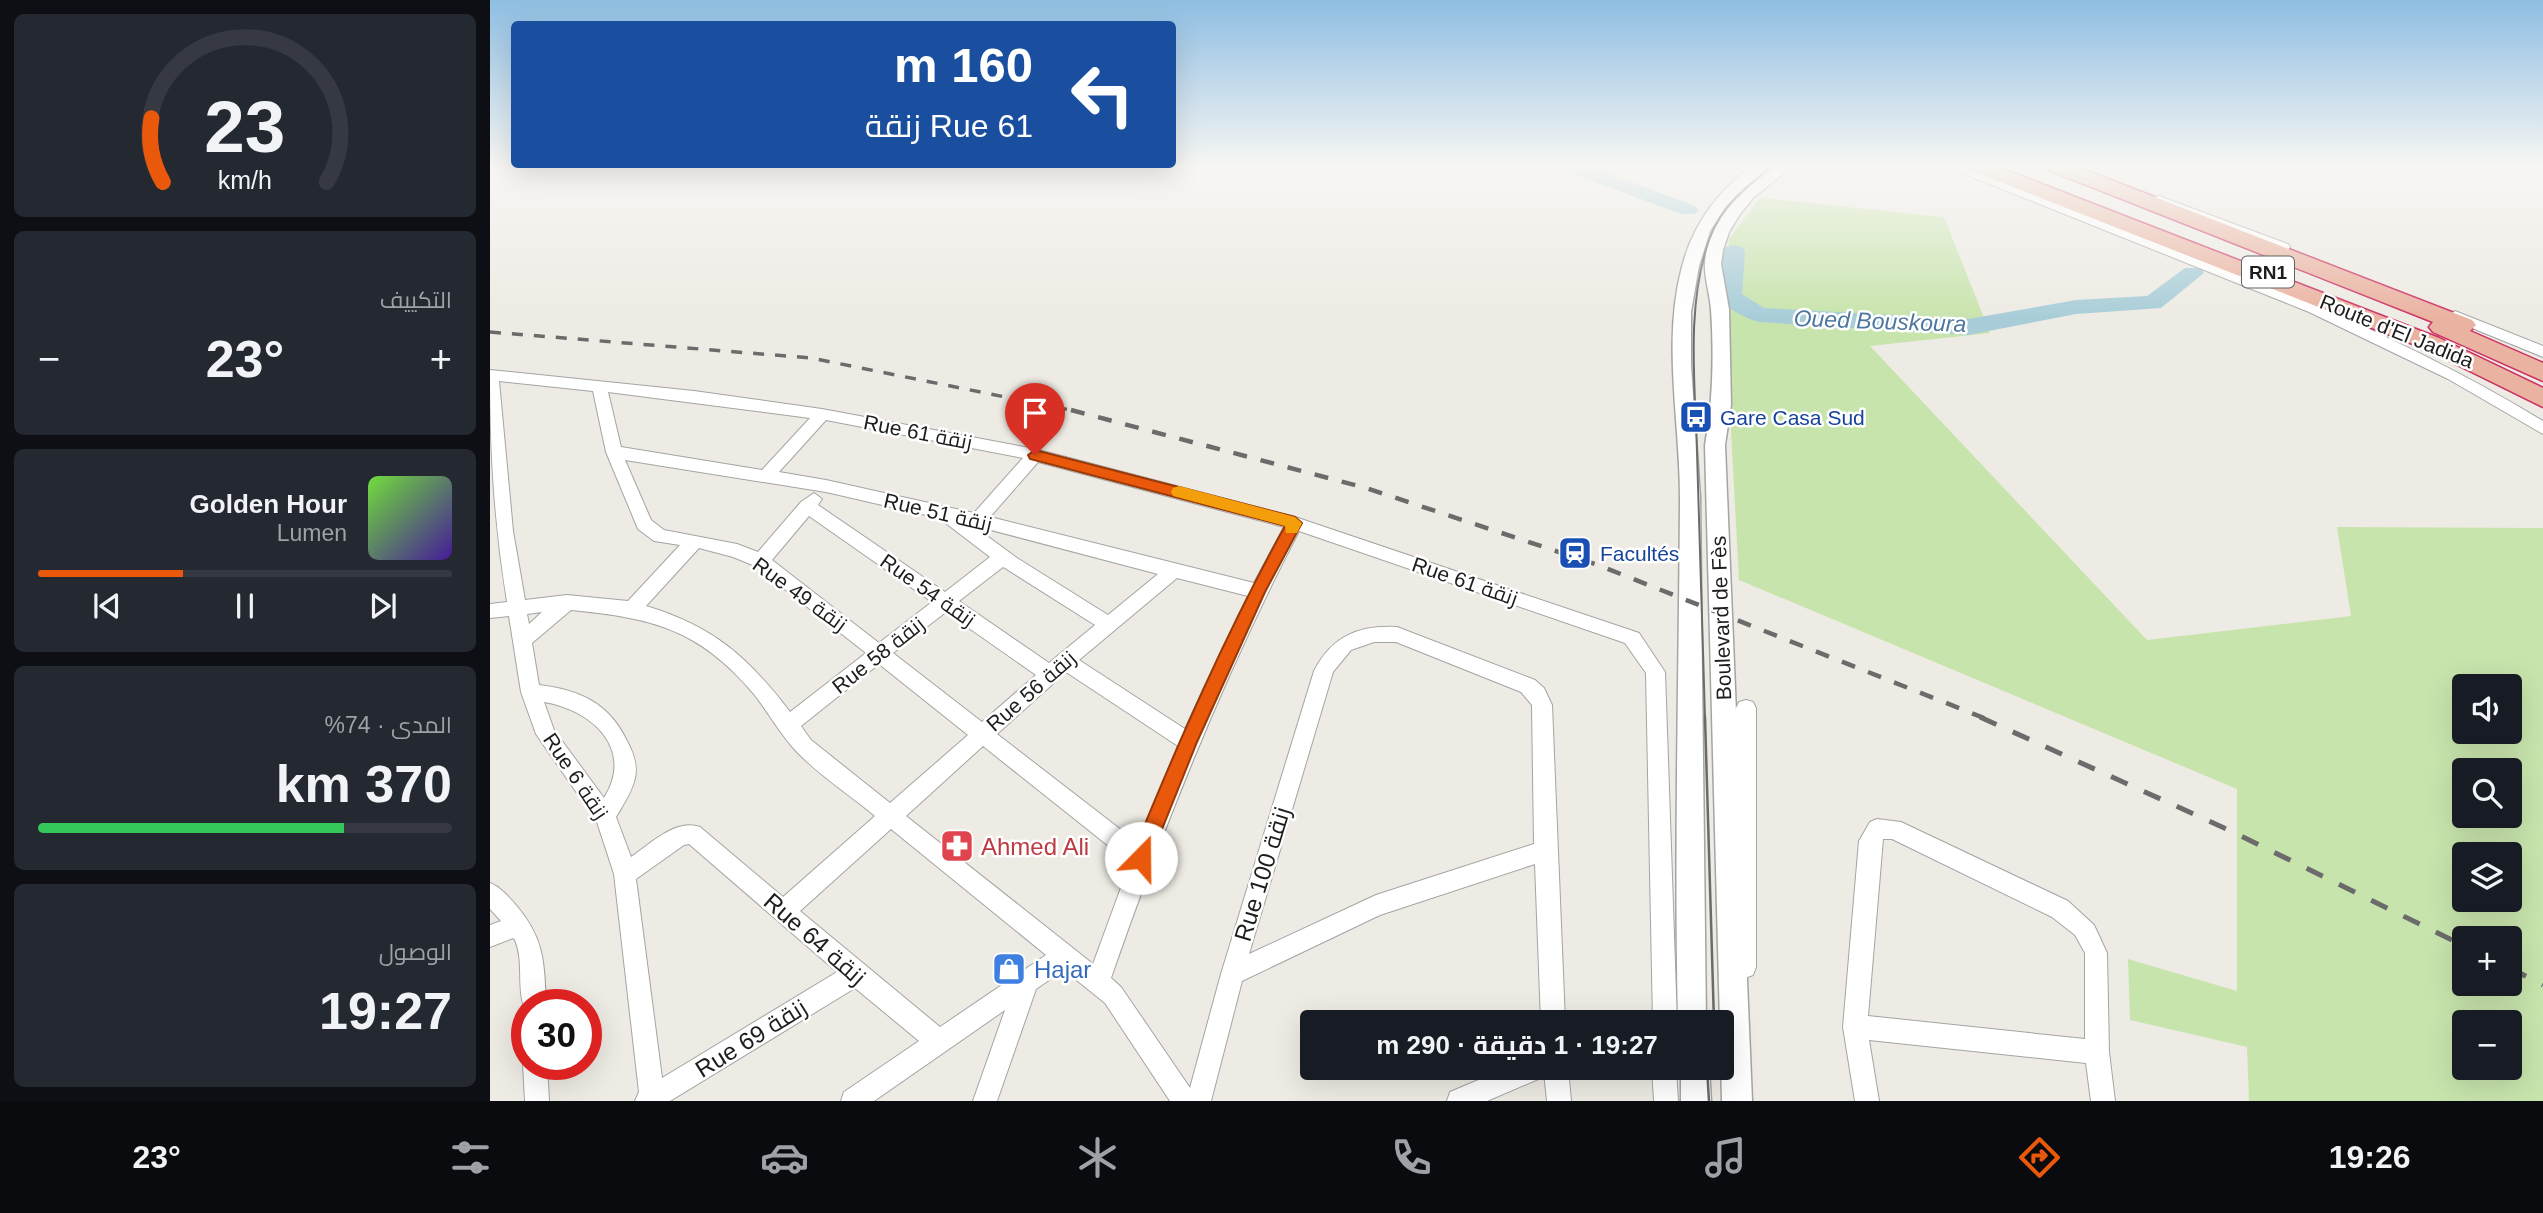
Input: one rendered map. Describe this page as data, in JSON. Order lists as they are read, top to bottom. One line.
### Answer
{"streets":{"highway":["RN1","Route d'El Jadida"],"street":["Rue 61 زنقة","Rue 51 زنقة","Rue 54 زنقة","Rue 49 زنقة","Boulevard de Fès","Rue 58 زنقة","Rue 56 زنقة","Rue 6 زنقة","Rue 100 زنقة","Rue 64 زنقة","Rue 69 زنقة"]},"crossings":[["Rue 61 زنقة","Rue 49 زنقة"],["Rue 51 زنقة","Rue 49 زنقة"],["Rue 51 زنقة","Rue 56 زنقة"],["Rue 54 زنقة","Rue 58 زنقة"],["Rue 54 زنقة","Rue 56 زنقة"],["Rue 49 زنقة","Rue 58 زنقة"],["Rue 49 زنقة","Rue 56 زنقة"],["Rue 56 زنقة","Rue 64 زنقة"],["Rue 6 زنقة","Rue 64 زنقة"],["Rue 6 زنقة","Rue 69 زنقة"],["Rue 64 زنقة","Rue 69 زنقة"]],"water":["Oued Bouskoura"],"places":{"bus stop":["Gare Casa Sud"],"station":["Facultés"],"pharmacy":["Ahmed Ali"],"shop":["Hajar"]},"page":{"turn":["160 m","Rue 61 زنقة"],"tile":["التكييف",["المدى · 74%","370 km"],["الوصول","19:27"]],"heat":["−","23°","+"],"song":["Golden Hour","Lumen"],"map_buttons":["+","−"],"limit":"30","trip":"19:27 · 1 دقيقة · 290 m","tabs":["19:26","23°"],"gauge":["23","km/h"]}}
